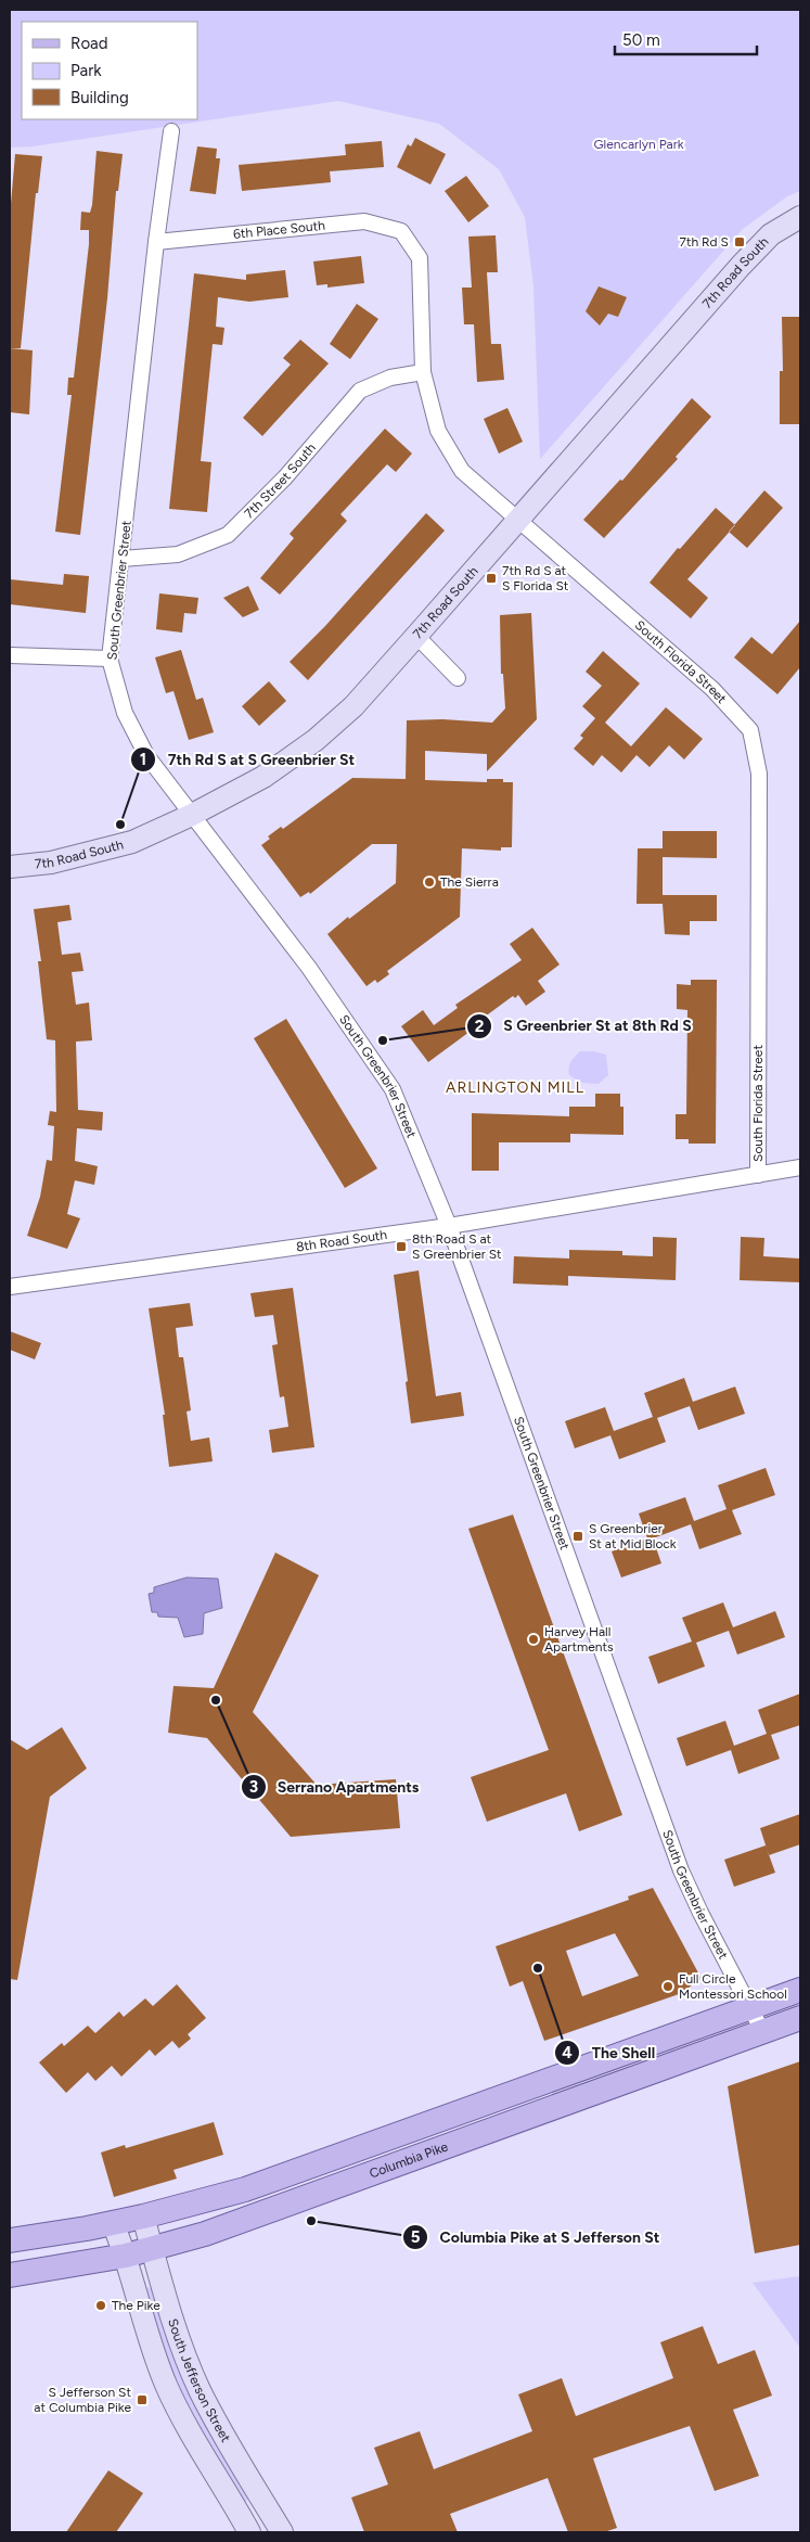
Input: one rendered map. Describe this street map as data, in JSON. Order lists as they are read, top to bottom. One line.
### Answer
{"streets":{"main road":["Columbia Pike"],"street":["6th Place South","7th Road South","7th Street South","South Greenbrier Street","South Florida Street","8th Road South","South Jefferson Street"]},"crossings":[["6th Place South","South Greenbrier Street"],["6th Place South","South Florida Street"],["7th Road South","South Greenbrier Street"],["7th Road South","South Florida Street"],["7th Street South","South Greenbrier Street"],["7th Street South","South Florida Street"],["South Greenbrier Street","8th Road South"],["South Greenbrier Street","Columbia Pike"],["South Florida Street","8th Road South"],["Columbia Pike","South Jefferson Street"]],"districts":["ARLINGTON MILL"],"parks":["Glencarlyn Park"],"places":{"transit":["7th Rd S","7th Rd S at S Florida St","8th Road S at S Greenbrier St","S Greenbrier St at Mid Block","S Jefferson St at Columbia Pike"],"other":["7th Rd S at S Greenbrier St","The Sierra","S Greenbrier St at 8th Rd S","Harvey Hall Apartments","Serrano Apartments","The Shell","Full Circle Montessori School","Columbia Pike at S Jefferson St","The Pike"]},"legend":["Road","Park","Building"],"scale_bar":"50 m"}
